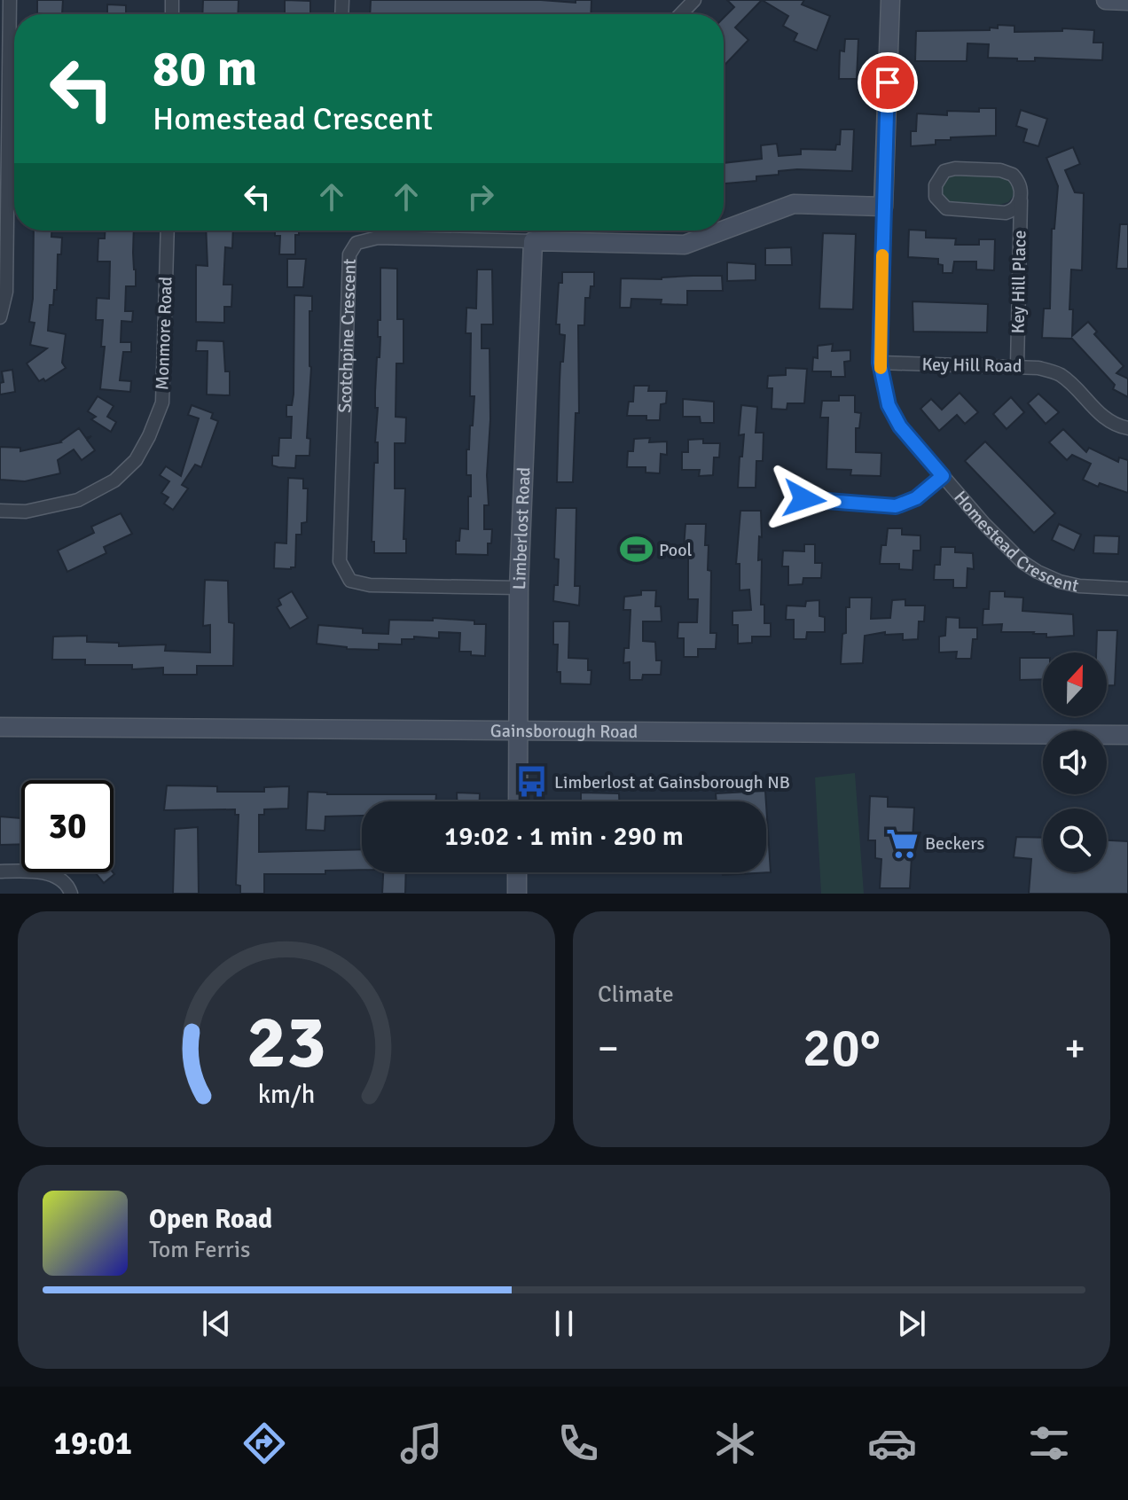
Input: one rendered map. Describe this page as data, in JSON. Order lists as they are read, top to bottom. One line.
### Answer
{"streets":{"street":["Key Hill Place","Monmore Road","Scotchpine Crescent","Key Hill Road","Limberlost Road","Homestead Crescent","Gainsborough Road"]},"crossings":[["Key Hill Place","Key Hill Road"],["Scotchpine Crescent","Limberlost Road"],["Scotchpine Crescent","Homestead Crescent"],["Key Hill Road","Homestead Crescent"],["Limberlost Road","Gainsborough Road"]],"places":{"sports":["Pool"],"bus stop":["Limberlost at Gainsborough NB"],"supermarket":["Beckers"]},"north":"top","page":{"turn":["80 m","Homestead Crescent"],"limit":"30","trip":"19:02 · 1 min · 290 m","tile":"Climate","heat":["−","20°","+"],"song":["Open Road","Tom Ferris"],"tabs":"19:01","gauge":["23","km/h"]}}
